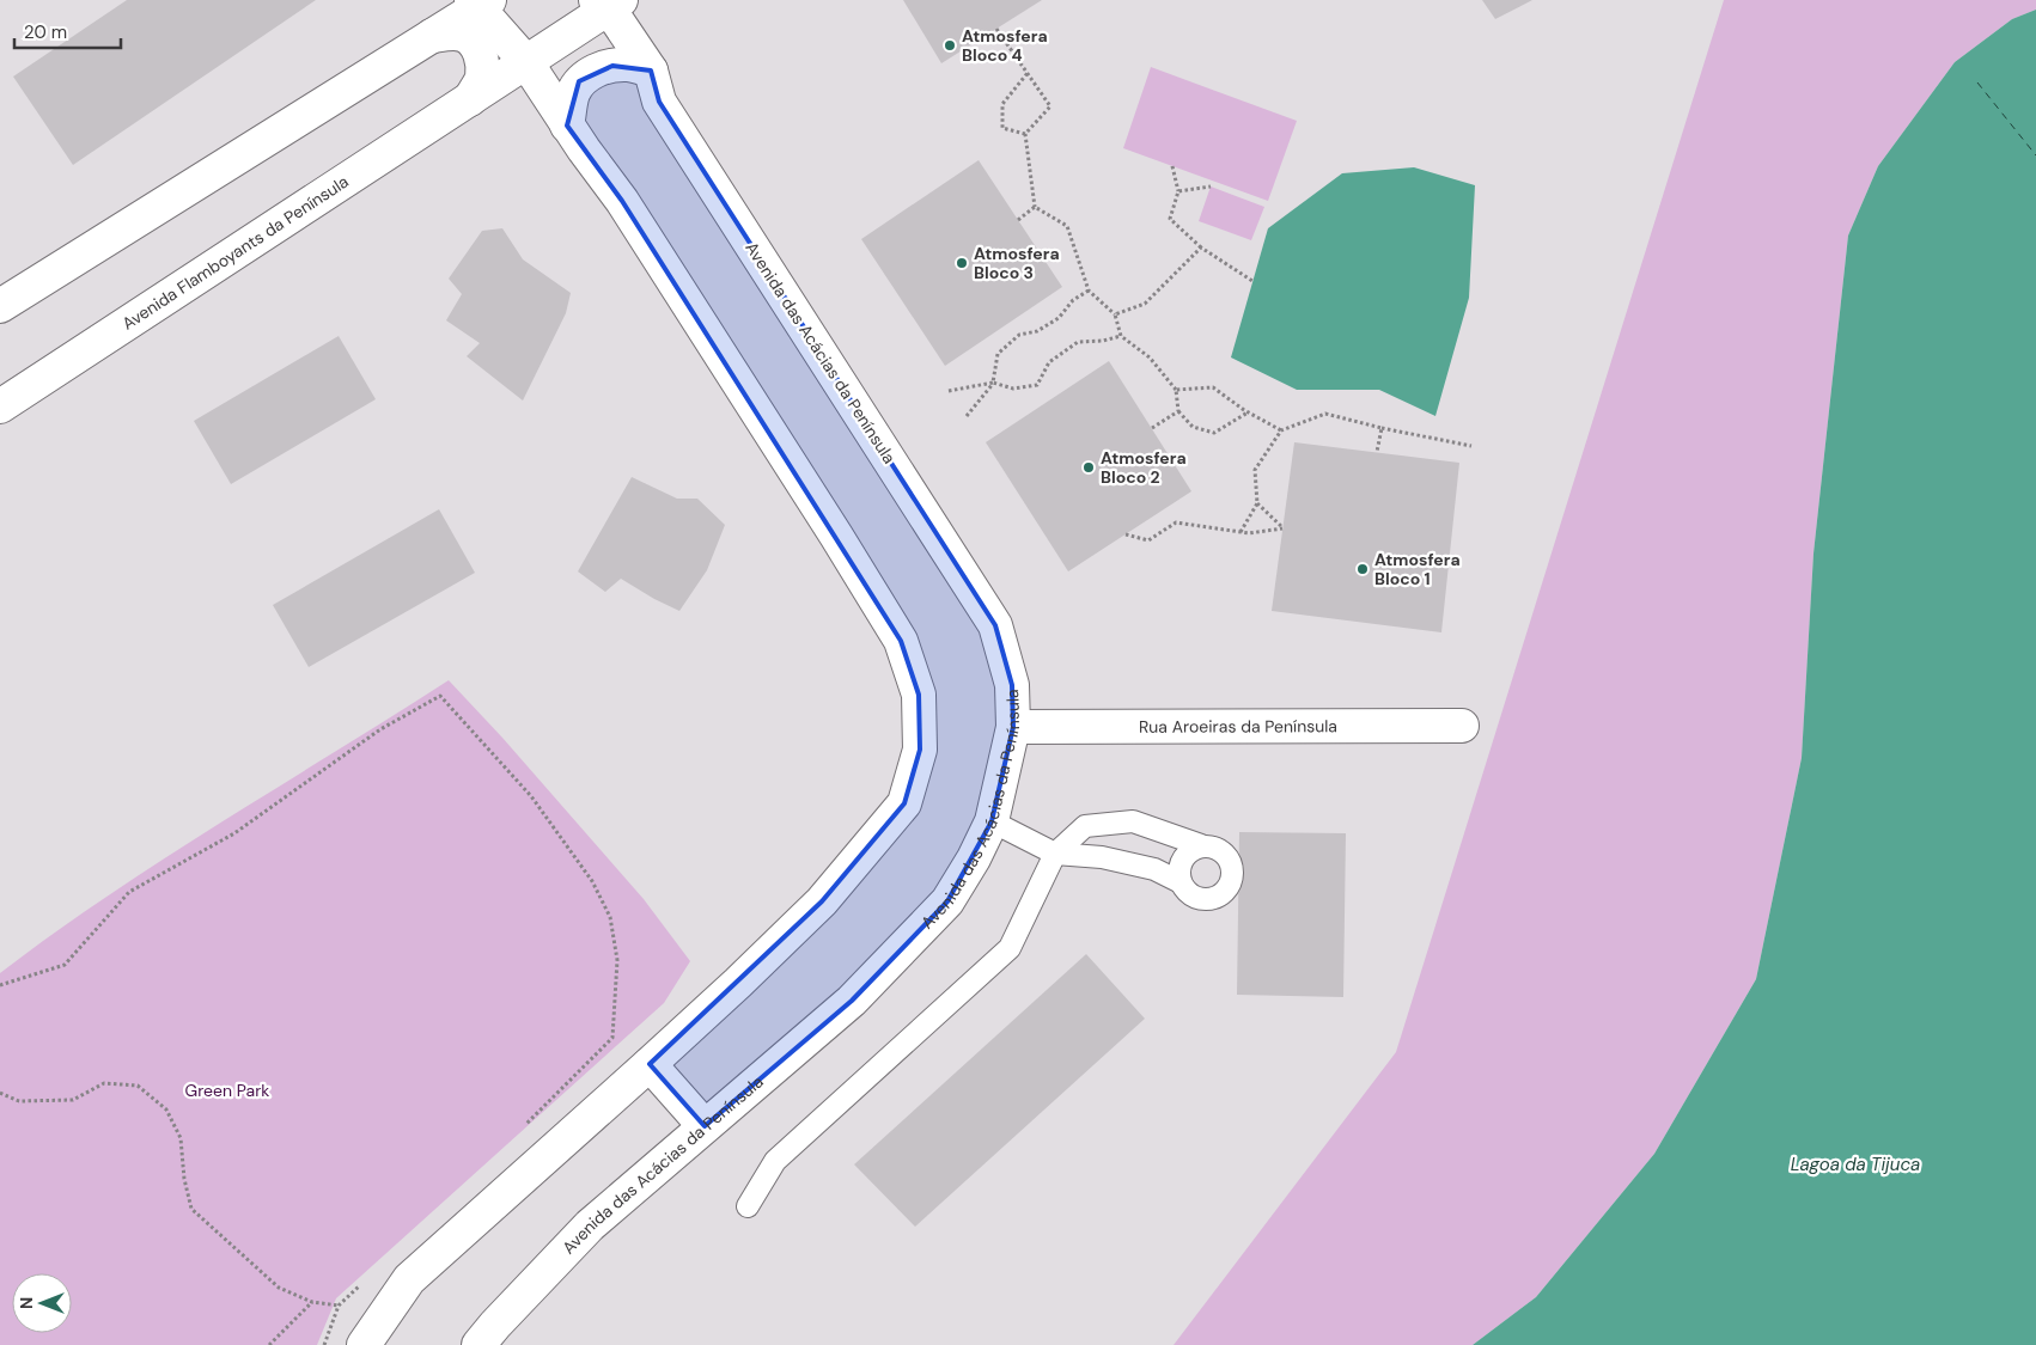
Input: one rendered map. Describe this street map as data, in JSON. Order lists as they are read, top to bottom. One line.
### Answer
{"streets":{"street":["Avenida Flamboyants da Península","Avenida das Acácias da Península","Rua Aroeiras da Península"]},"crossings":[["Avenida Flamboyants da Península","Avenida das Acácias da Península"],["Avenida das Acácias da Península","Rua Aroeiras da Península"]],"water":["Lagoa da Tijuca"],"parks":["Green Park"],"places":["Atmosfera Bloco 4","Atmosfera Bloco 3","Atmosfera Bloco 2","Atmosfera Bloco 1"],"scale_bar":"20 m","north":"left"}
